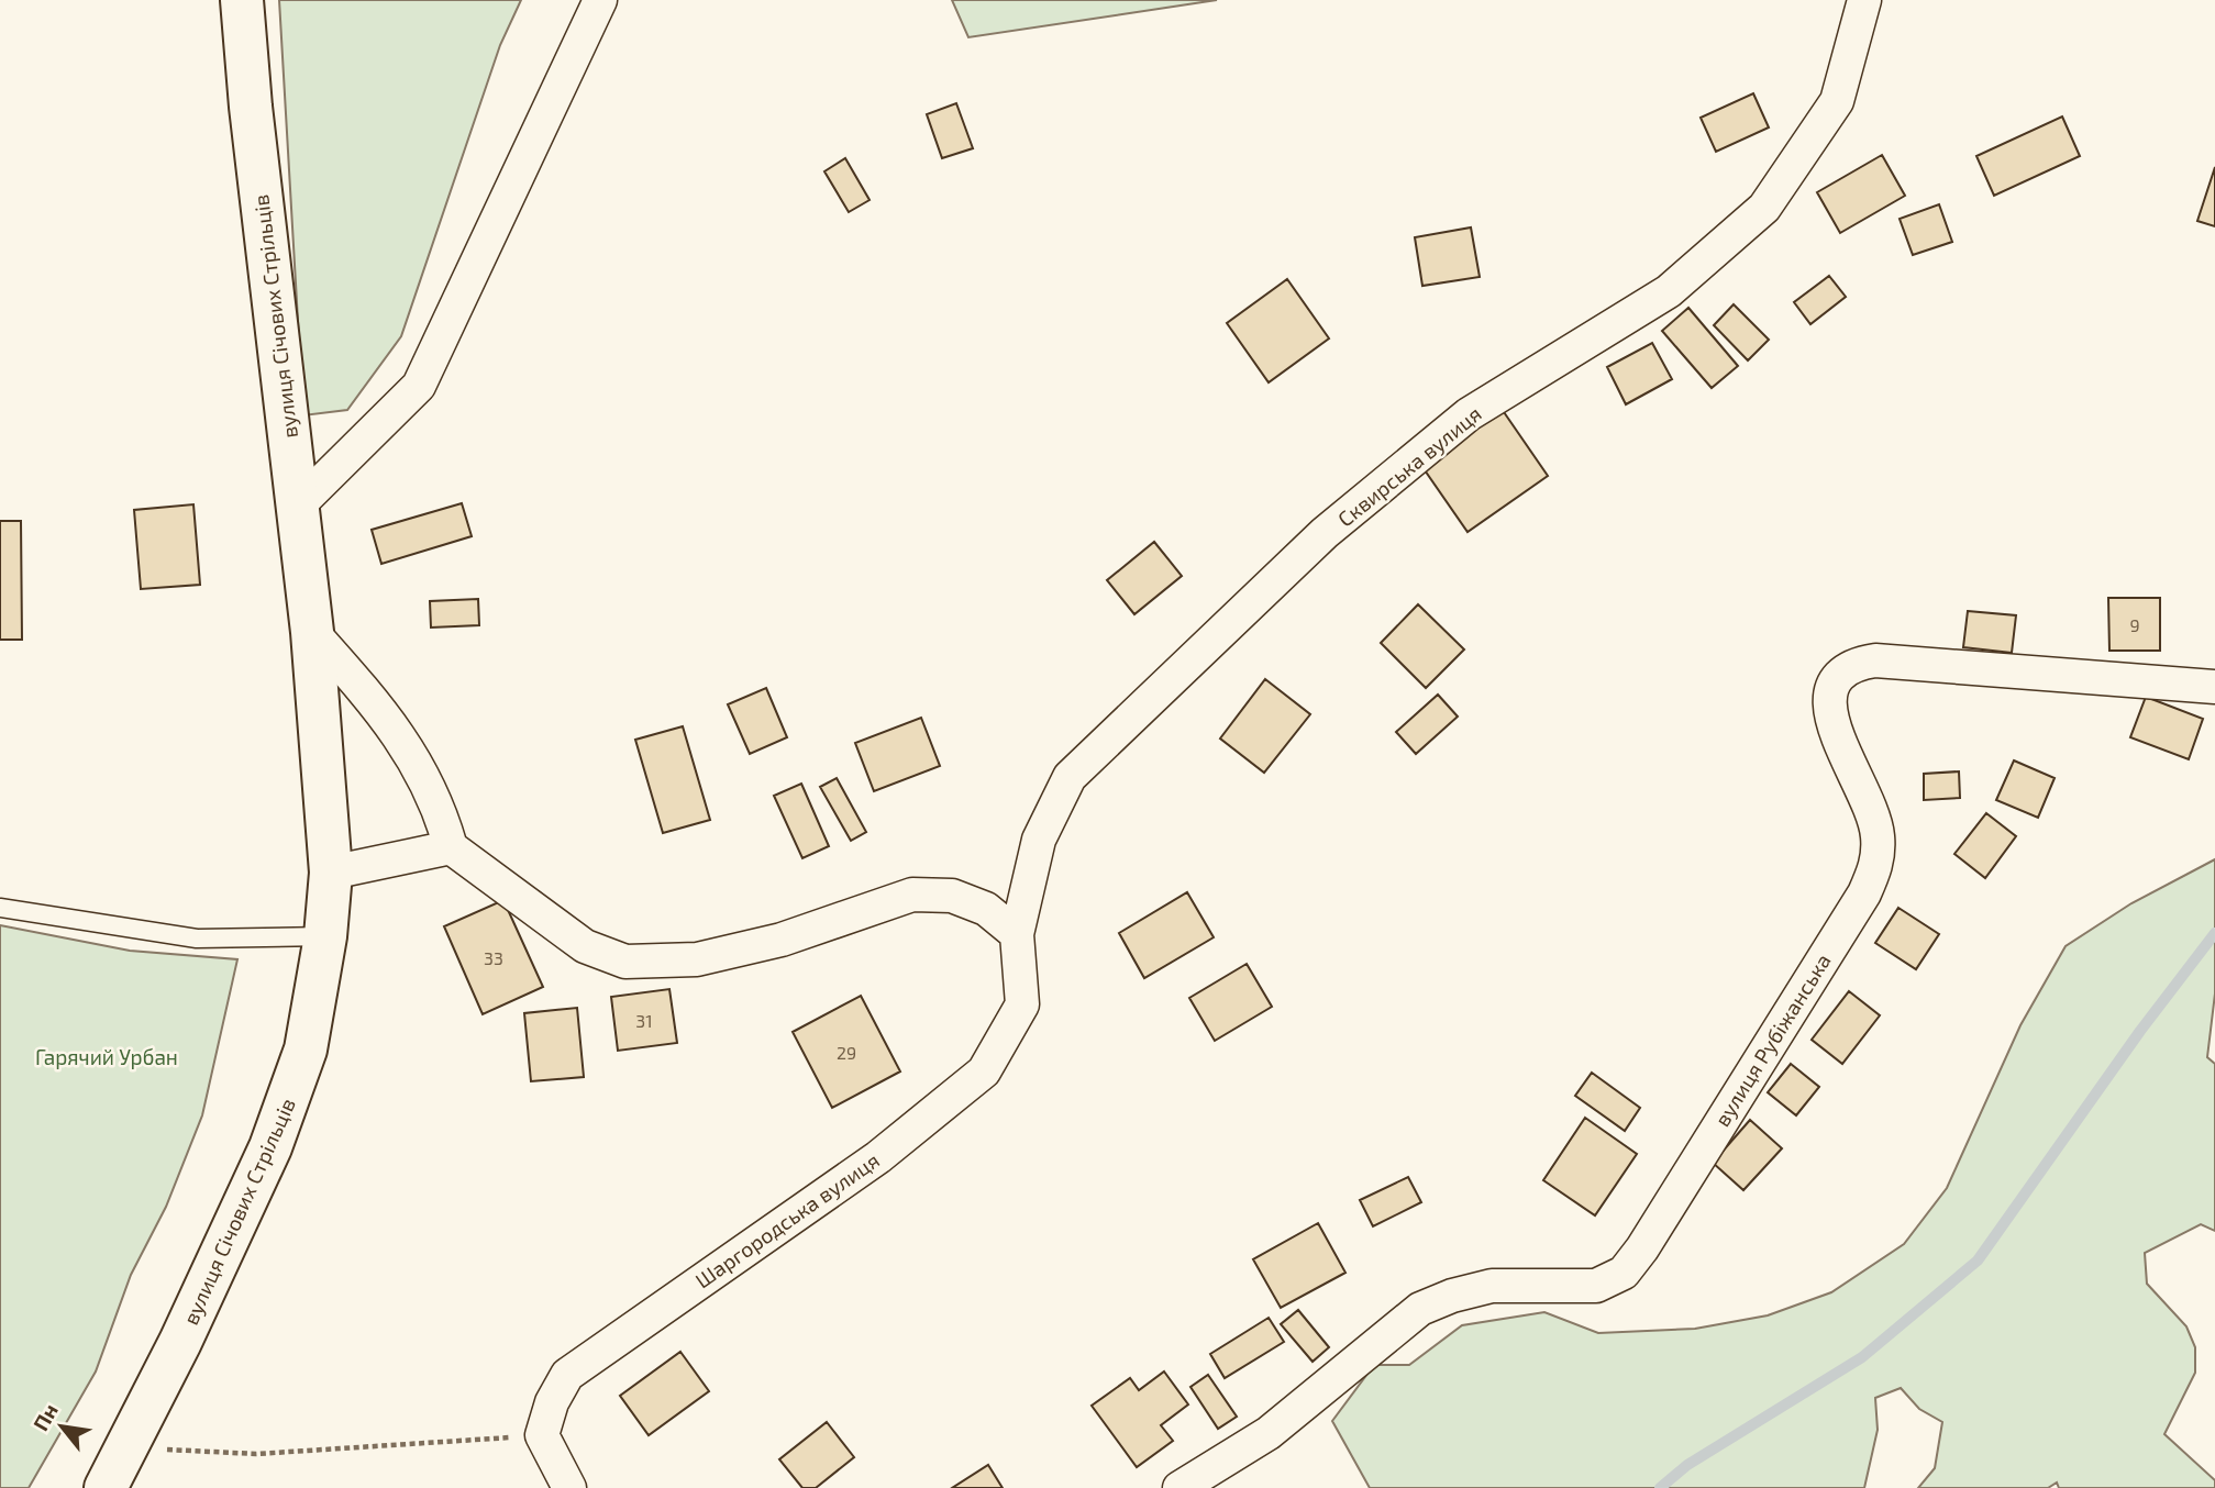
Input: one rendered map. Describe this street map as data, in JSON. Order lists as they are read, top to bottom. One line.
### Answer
{"streets":{"main road":["вулиця Січових Стрільців"],"street":["Сквирська вулиця","вулиця Рубіжанська","Шаргородська вулиця"]},"crossings":[["Сквирська вулиця","Шаргородська вулиця"]],"parks":["Гарячий Урбан"],"house_numbers":["9","33","31","29"],"north":"top left"}
